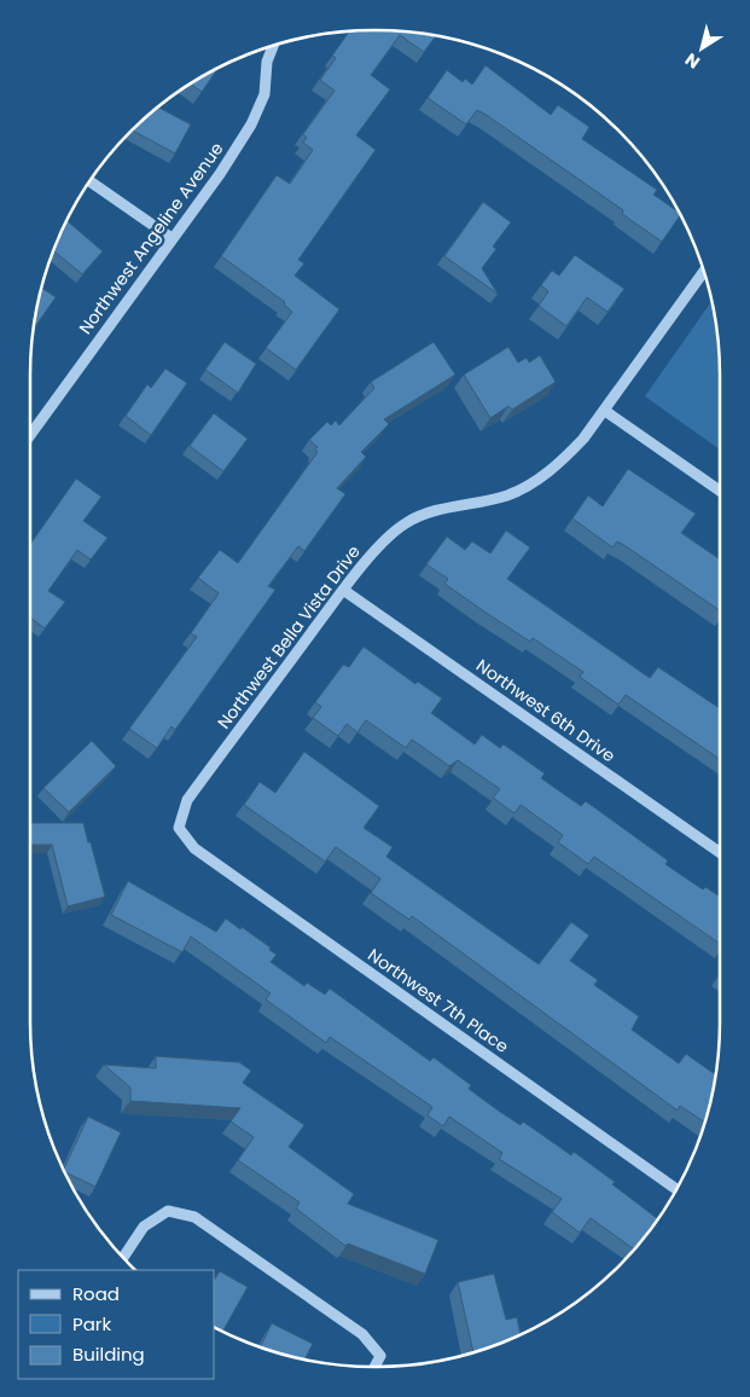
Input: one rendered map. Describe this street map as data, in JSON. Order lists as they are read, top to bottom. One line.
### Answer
{"streets":{"street":["Northwest Angeline Avenue","Northwest Bella Vista Drive","Northwest 6th Drive","Northwest 7th Place"]},"crossings":[["Northwest Bella Vista Drive","Northwest 6th Drive"],["Northwest Bella Vista Drive","Northwest 7th Place"]],"legend":["Road","Park","Building"],"north":"bottom left"}
